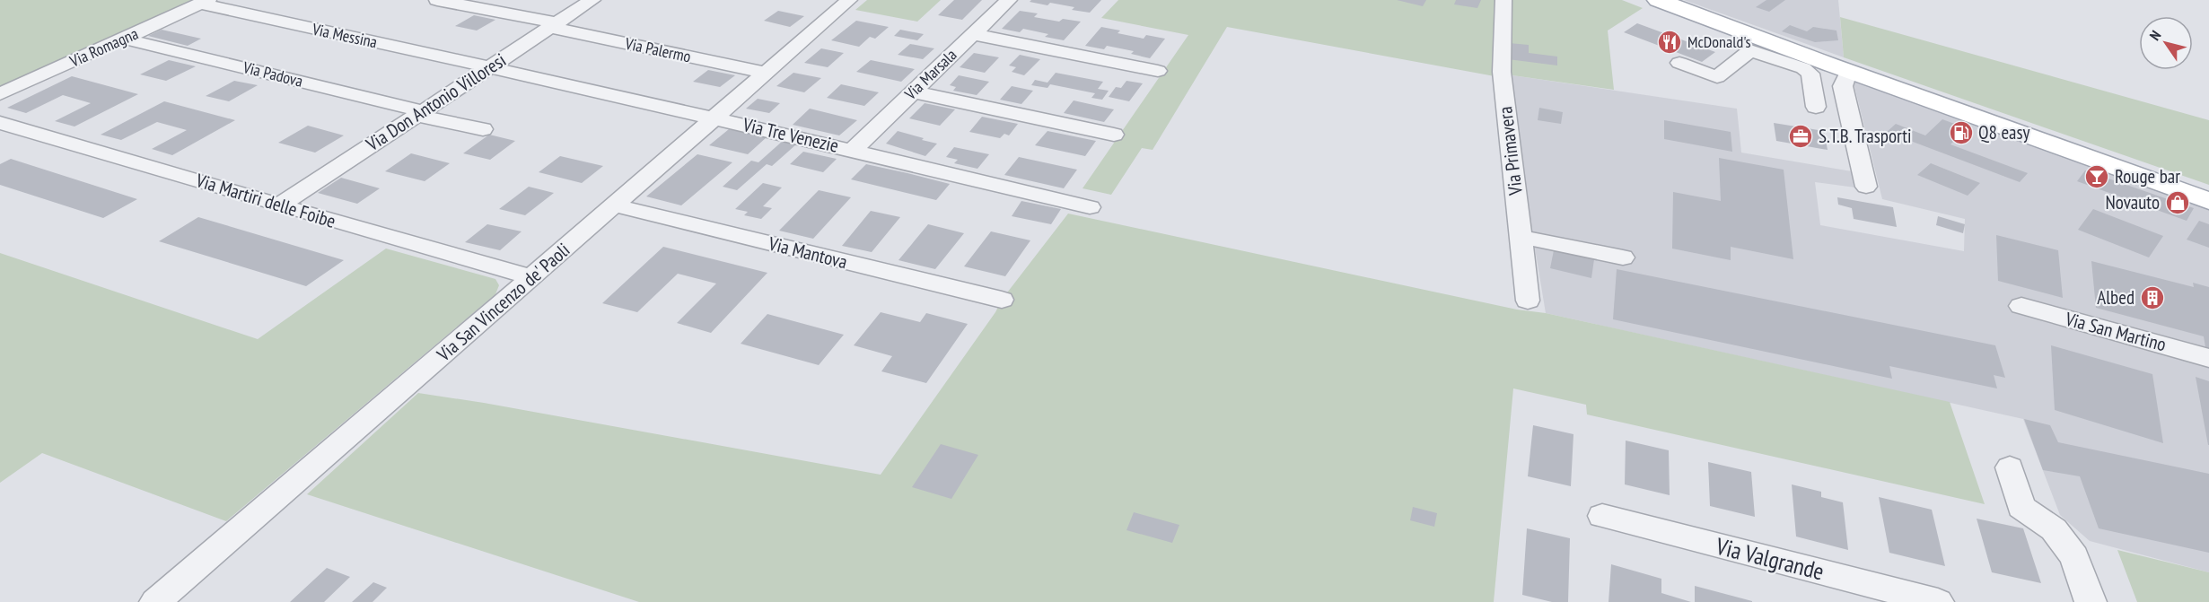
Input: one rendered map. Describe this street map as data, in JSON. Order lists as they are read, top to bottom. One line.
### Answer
{"streets":{"street":["Via Messina","Via Romagna","Via Palermo","Via Padova","Via Marsala","Via Don Antonio Villoresi","Via Tre Venezie","Via Primavera","Via Martiri delle Foibe","Via Mantova","Via San Vincenzo de' Paoli","Via San Martino","Via Valgrande"]},"crossings":[["Via Messina","Via Romagna"],["Via Messina","Via Don Antonio Villoresi"],["Via Messina","Via Tre Venezie"],["Via Romagna","Via Padova"],["Via Palermo","Via Don Antonio Villoresi"],["Via Palermo","Via San Vincenzo de' Paoli"],["Via Padova","Via Don Antonio Villoresi"],["Via Marsala","Via Tre Venezie"],["Via Don Antonio Villoresi","Via Tre Venezie"],["Via Don Antonio Villoresi","Via Martiri delle Foibe"],["Via Tre Venezie","Via San Vincenzo de' Paoli"],["Via Martiri delle Foibe","Via San Vincenzo de' Paoli"],["Via Mantova","Via San Vincenzo de' Paoli"]],"places":{"restaurant":["McDonald's"],"fuel station":["Q8 easy"],"office":["S.T.B. Trasporti"],"bar":["Rouge bar"],"shop":["Novauto"],"building":["Albed"]},"north":"top left"}
